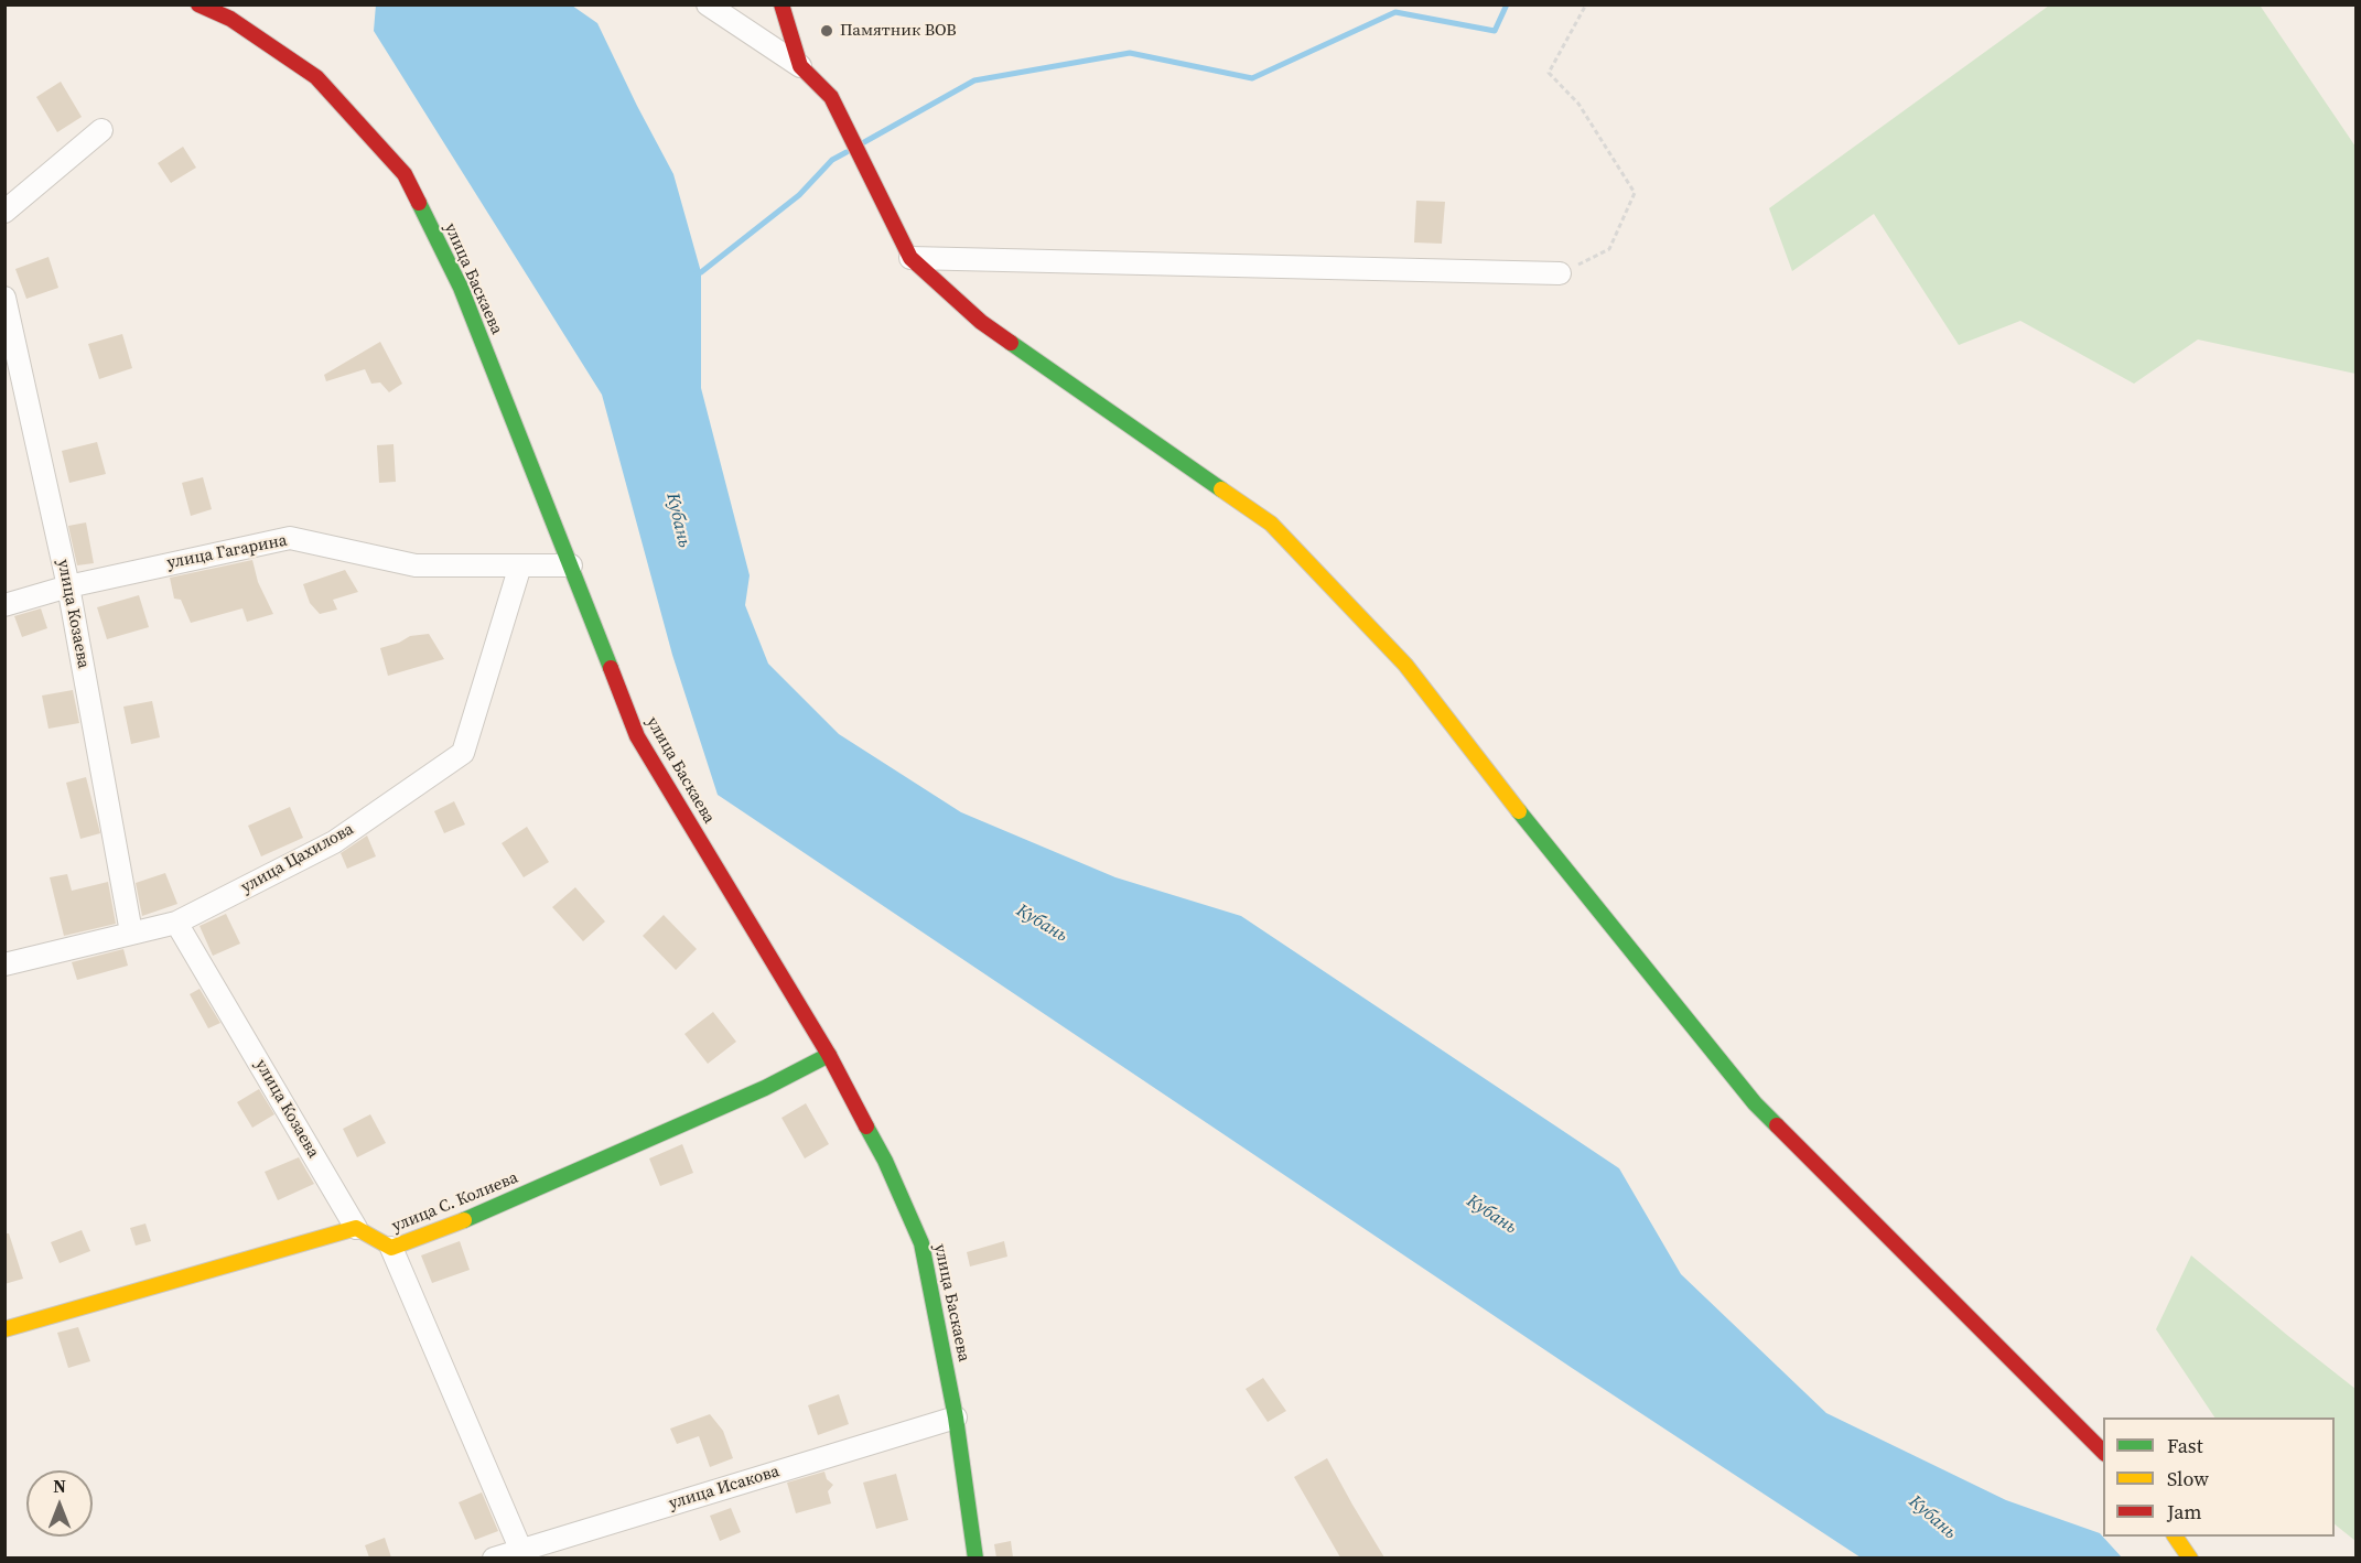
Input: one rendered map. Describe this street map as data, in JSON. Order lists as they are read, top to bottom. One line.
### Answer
{"streets":{"street":["улица Баскаева","улица Гагарина","улица Козаева","улица Цахилова","улица С. Колиева","улица Исакова"]},"crossings":[["улица Баскаева","улица Гагарина"],["улица Баскаева","улица С. Колиева"],["улица Баскаева","улица Исакова"],["улица Гагарина","улица Козаева"],["улица Гагарина","улица Цахилова"],["улица Козаева","улица Цахилова"],["улица Козаева","улица С. Колиева"]],"water":["Кубань"],"places":["Памятник ВОВ"],"legend":["Fast","Slow","Jam"],"north":"top"}
